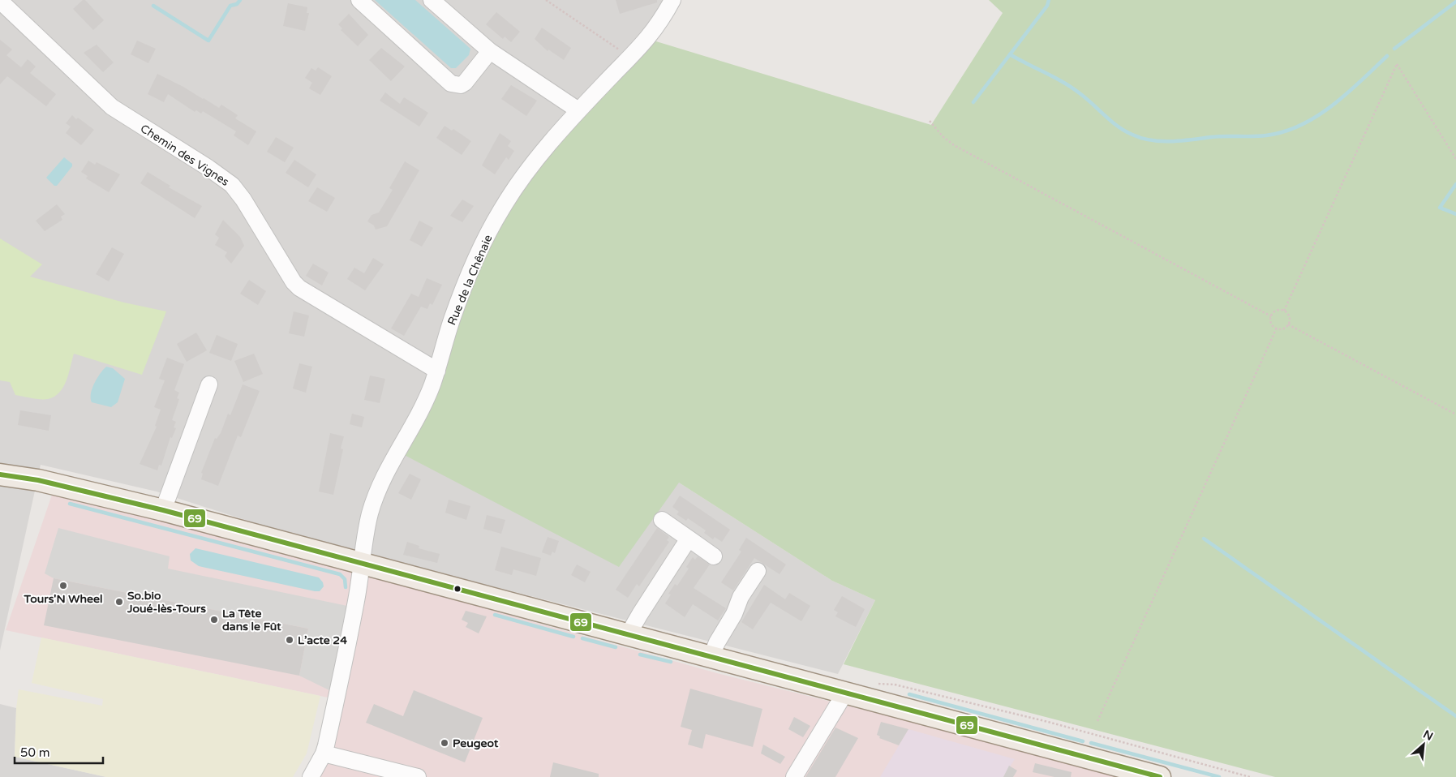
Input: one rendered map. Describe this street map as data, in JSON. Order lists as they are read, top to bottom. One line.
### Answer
{"streets":{"street":["Chemin des Vignes","Rue de la Chênaie"]},"crossings":[["Chemin des Vignes","Rue de la Chênaie"]],"places":["Tours'N Wheel","So.bio Joué-lès-Tours","La Tête dans le Fût","L’acte 24","Peugeot"],"lines":["transit line 69"],"scale_bar":"50 m","north":"top right"}
